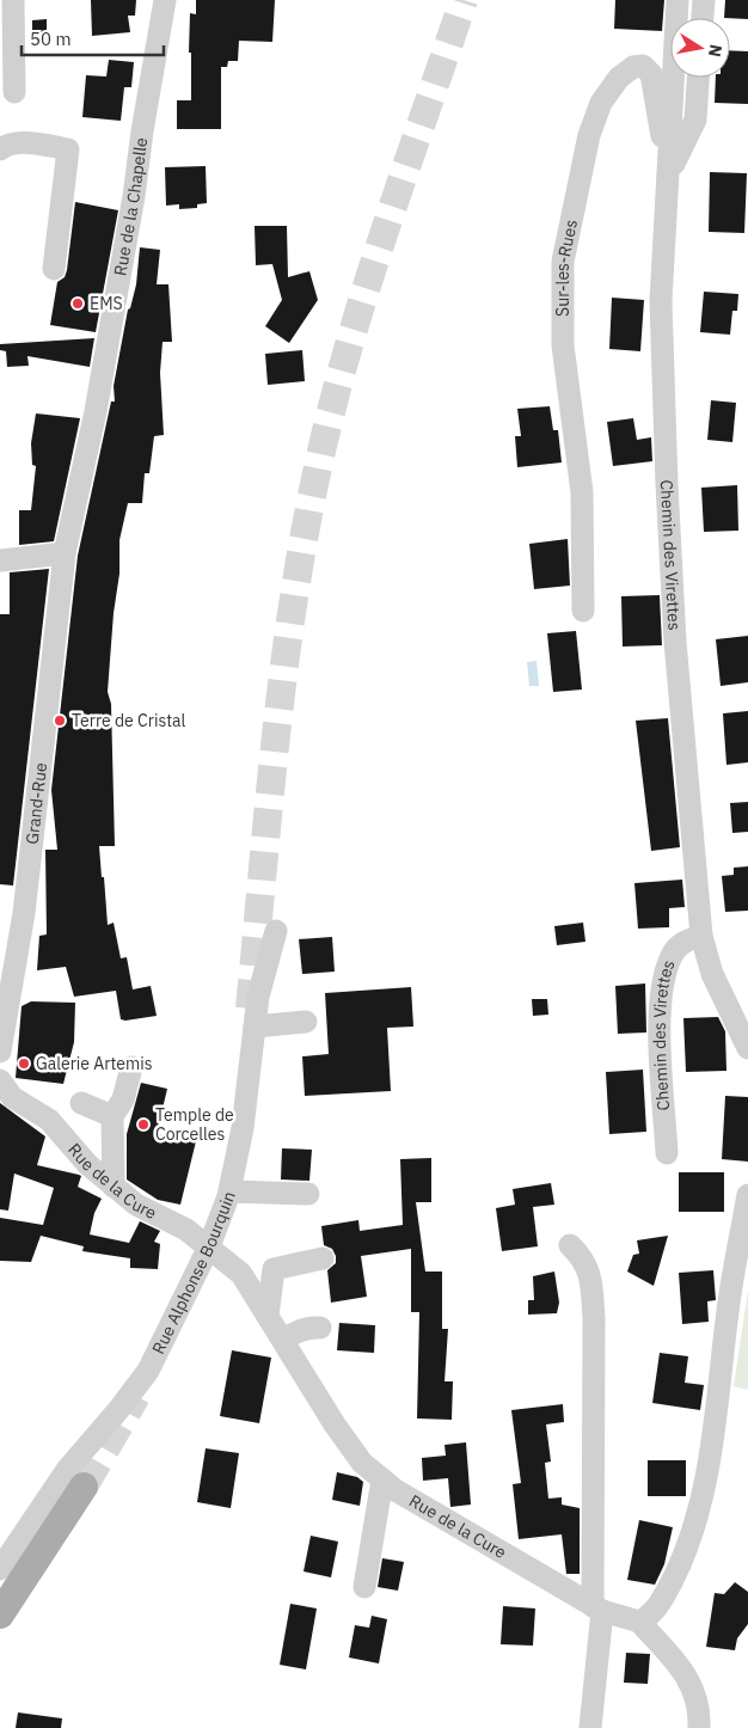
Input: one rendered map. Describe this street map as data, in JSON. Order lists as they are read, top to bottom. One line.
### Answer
{"streets":{"street":["Rue de la Chapelle","Sur-les-Rues","Chemin des Virettes","Grand-Rue","Rue de la Cure","Rue Alphonse Bourquin"]},"crossings":[["Rue de la Chapelle","Grand-Rue"],["Sur-les-Rues","Chemin des Virettes"],["Rue de la Cure","Rue Alphonse Bourquin"]],"places":["EMS","Terre de Cristal","Galerie Artemis","Temple de Corcelles"],"scale_bar":"50 m","north":"right"}
